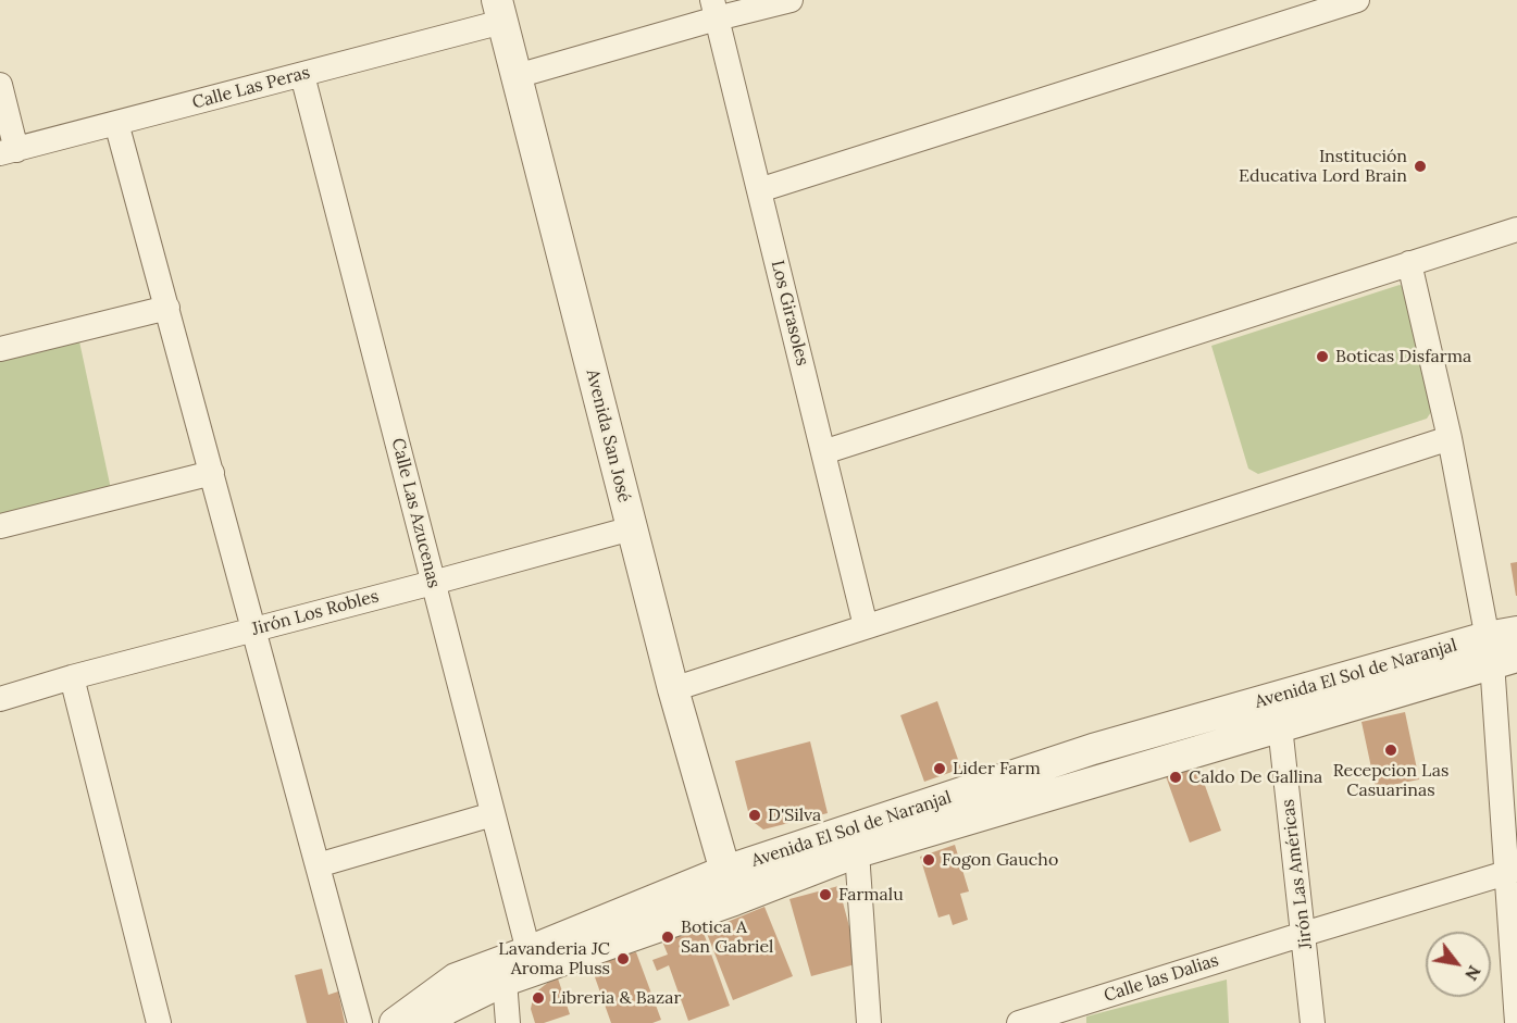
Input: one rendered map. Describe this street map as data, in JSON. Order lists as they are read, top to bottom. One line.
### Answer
{"streets":{"street":["Calle Las Peras","Los Girasoles","Avenida San José","Calle Las Azucenas","Jirón Los Robles","Avenida El Sol de Naranjal","Jirón Las Américas","Calle las Dalias"]},"crossings":[["Calle Las Peras","Avenida San José"],["Calle Las Peras","Calle Las Azucenas"],["Avenida San José","Jirón Los Robles"],["Avenida San José","Avenida El Sol de Naranjal"],["Calle Las Azucenas","Jirón Los Robles"],["Calle Las Azucenas","Avenida El Sol de Naranjal"],["Avenida El Sol de Naranjal","Jirón Las Américas"],["Jirón Las Américas","Calle las Dalias"]],"places":["Institución Educativa Lord Brain","Boticas Disfarma","Recepcion Las Casuarinas","Lider Farm","Caldo De Gallina","D'Silva","Fogon Gaucho","Farmalu","Botica A San Gabriel","Lavanderia JC Aroma Pluss","Libreria & Bazar"],"north":"bottom right"}
